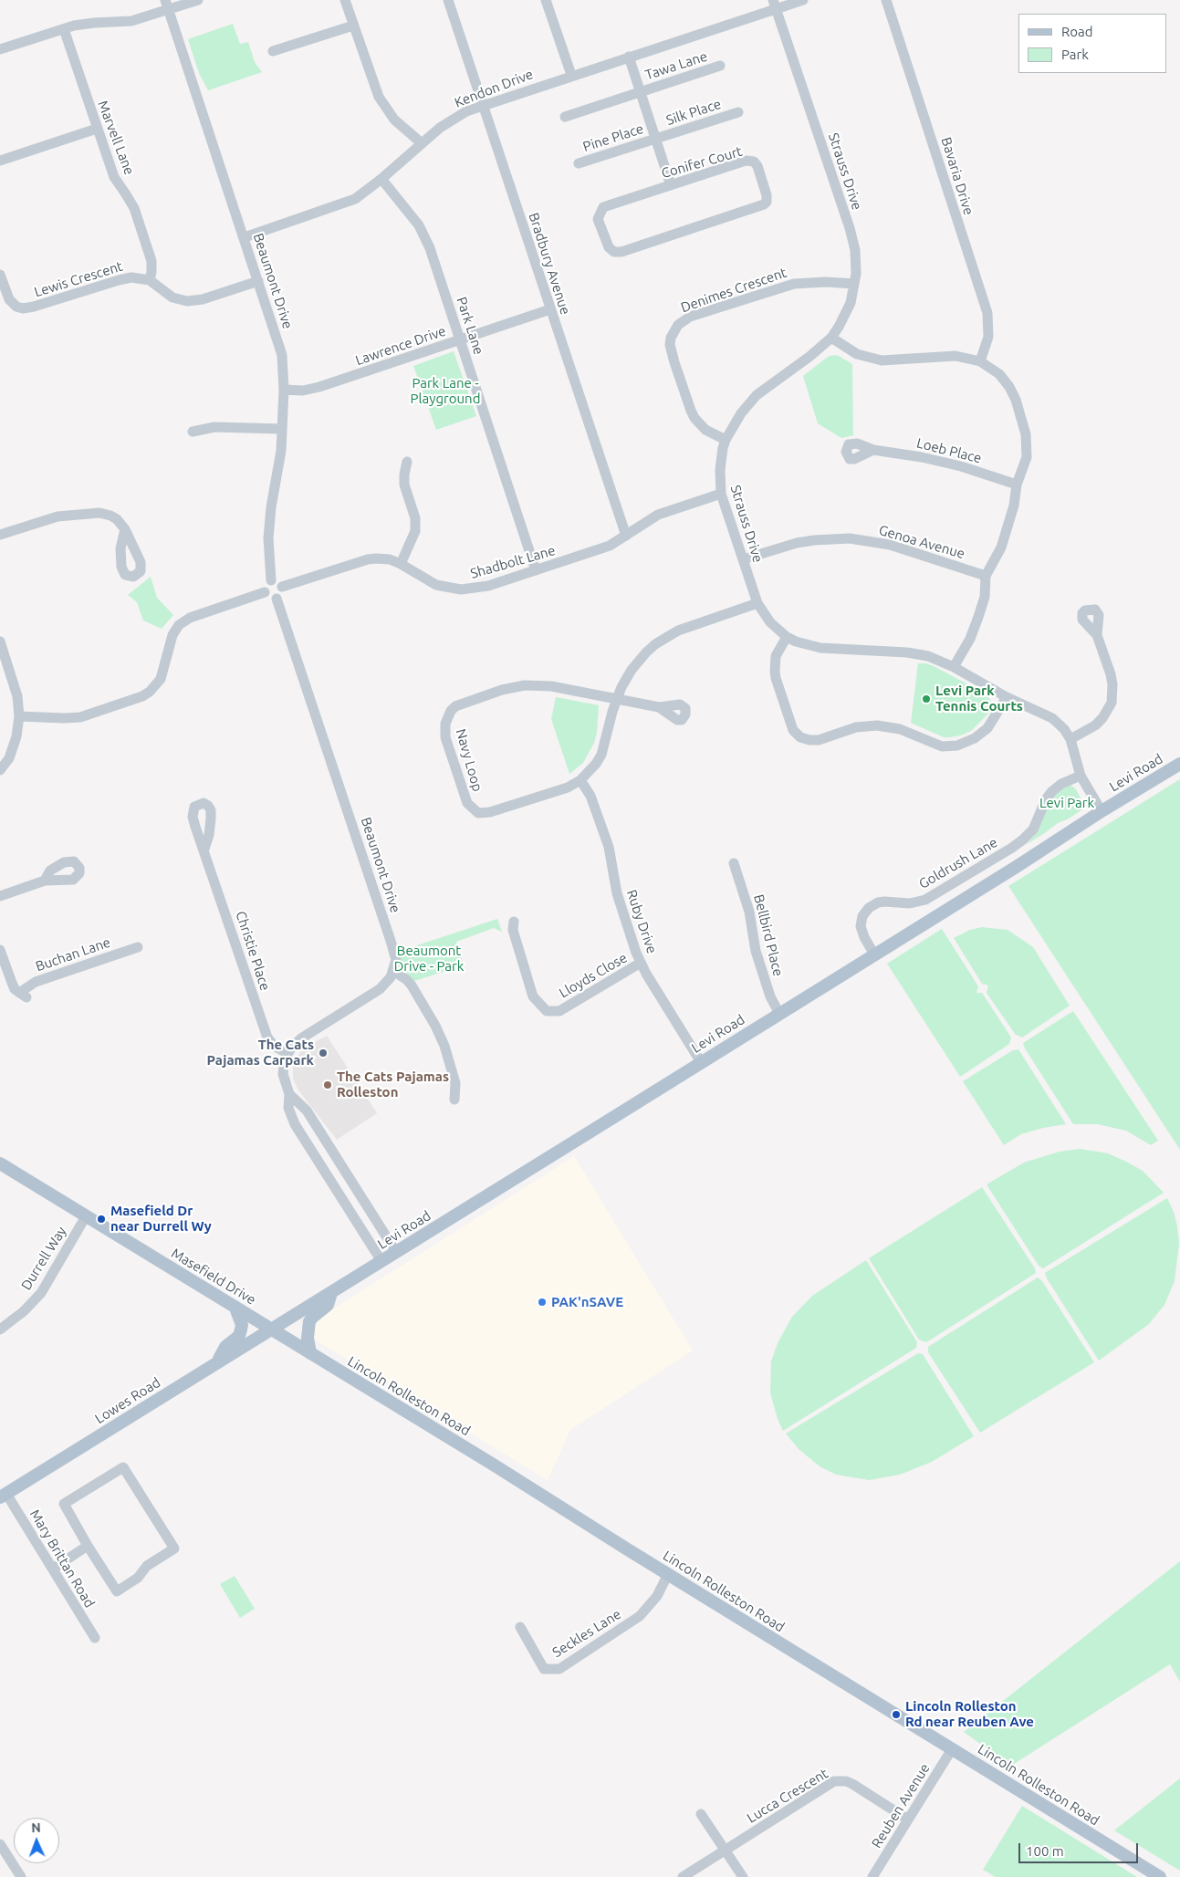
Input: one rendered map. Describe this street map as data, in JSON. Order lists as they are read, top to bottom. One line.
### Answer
{"streets":{"main road":["Levi Road","Masefield Drive","Lincoln Rolleston Road","Lowes Road"],"street":["Tawa Lane","Kendon Drive","Silk Place","Marvell Lane","Pine Place","Conifer Court","Strauss Drive","Bavaria Drive","Bradbury Avenue","Lewis Crescent","Beaumont Drive","Denimes Crescent","Park Lane","Lawrence Drive","Loeb Place","Genoa Avenue","Shadbolt Lane","Navy Loop","Goldrush Lane","Ruby Drive","Bellbird Place","Christie Place","Buchan Lane","Lloyds Close","Durrell Way","Mary Brittan Road","Seckles Lane","Lucca Crescent","Reuben Avenue"]},"crossings":[["Kendon Drive","Strauss Drive"],["Kendon Drive","Bradbury Avenue"],["Kendon Drive","Beaumont Drive"],["Kendon Drive","Park Lane"],["Silk Place","Pine Place"],["Marvell Lane","Lewis Crescent"],["Strauss Drive","Denimes Crescent"],["Strauss Drive","Genoa Avenue"],["Strauss Drive","Shadbolt Lane"],["Strauss Drive","Navy Loop"],["Strauss Drive","Levi Road"],["Strauss Drive","Goldrush Lane"],["Bradbury Avenue","Lawrence Drive"],["Bradbury Avenue","Shadbolt Lane"],["Beaumont Drive","Lawrence Drive"],["Beaumont Drive","Shadbolt Lane"],["Park Lane","Lawrence Drive"],["Park Lane","Shadbolt Lane"],["Navy Loop","Ruby Drive"],["Levi Road","Goldrush Lane"],["Levi Road","Ruby Drive"],["Levi Road","Bellbird Place"],["Levi Road","Masefield Drive"],["Levi Road","Lincoln Rolleston Road"],["Levi Road","Lowes Road"],["Ruby Drive","Lloyds Close"],["Durrell Way","Masefield Drive"],["Masefield Drive","Lincoln Rolleston Road"],["Masefield Drive","Lowes Road"],["Lincoln Rolleston Road","Lowes Road"],["Lincoln Rolleston Road","Seckles Lane"],["Lincoln Rolleston Road","Reuben Avenue"],["Lowes Road","Mary Brittan Road"],["Lucca Crescent","Reuben Avenue"]],"parks":["Park Lane - Playground","Levi Park","Beaumont Drive - Park"],"places":["Levi Park Tennis Courts","The Cats Pajamas Carpark","The Cats Pajamas Rolleston","Masefield Dr near Durrell Wy","PAK'nSAVE","Lincoln Rolleston Rd near Reuben Ave"],"legend":["Road","Park"],"scale_bar":"100 m","north":"top"}
